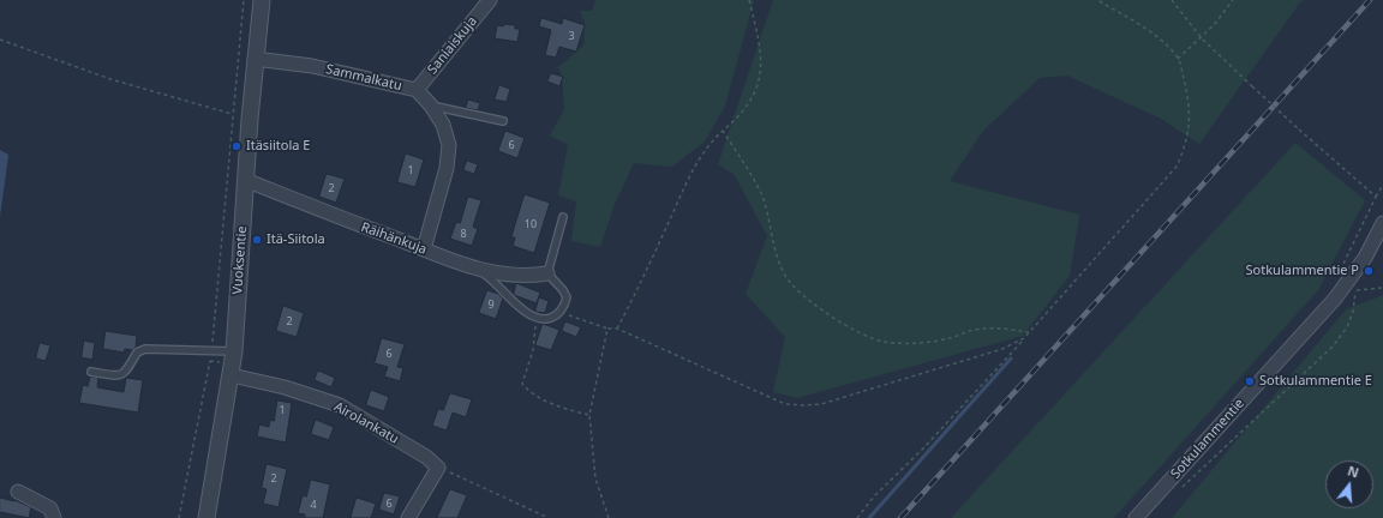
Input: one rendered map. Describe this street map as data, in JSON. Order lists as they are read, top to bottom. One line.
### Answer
{"streets":{"street":["Saniaiskuja","Sammalkatu","Räihänkuja","Vuoksentie","Airolankatu","Sotkulammentie"]},"crossings":[["Saniaiskuja","Sammalkatu"],["Sammalkatu","Räihänkuja"],["Sammalkatu","Vuoksentie"],["Räihänkuja","Vuoksentie"],["Vuoksentie","Airolankatu"]],"places":["Itäsiitola E","Itä-Siitola","Sotkulammentie P","Sotkulammentie E"],"house_numbers":["3","6","1","2","10","8","9","2","6","1","2","6","4"],"north":"top"}
